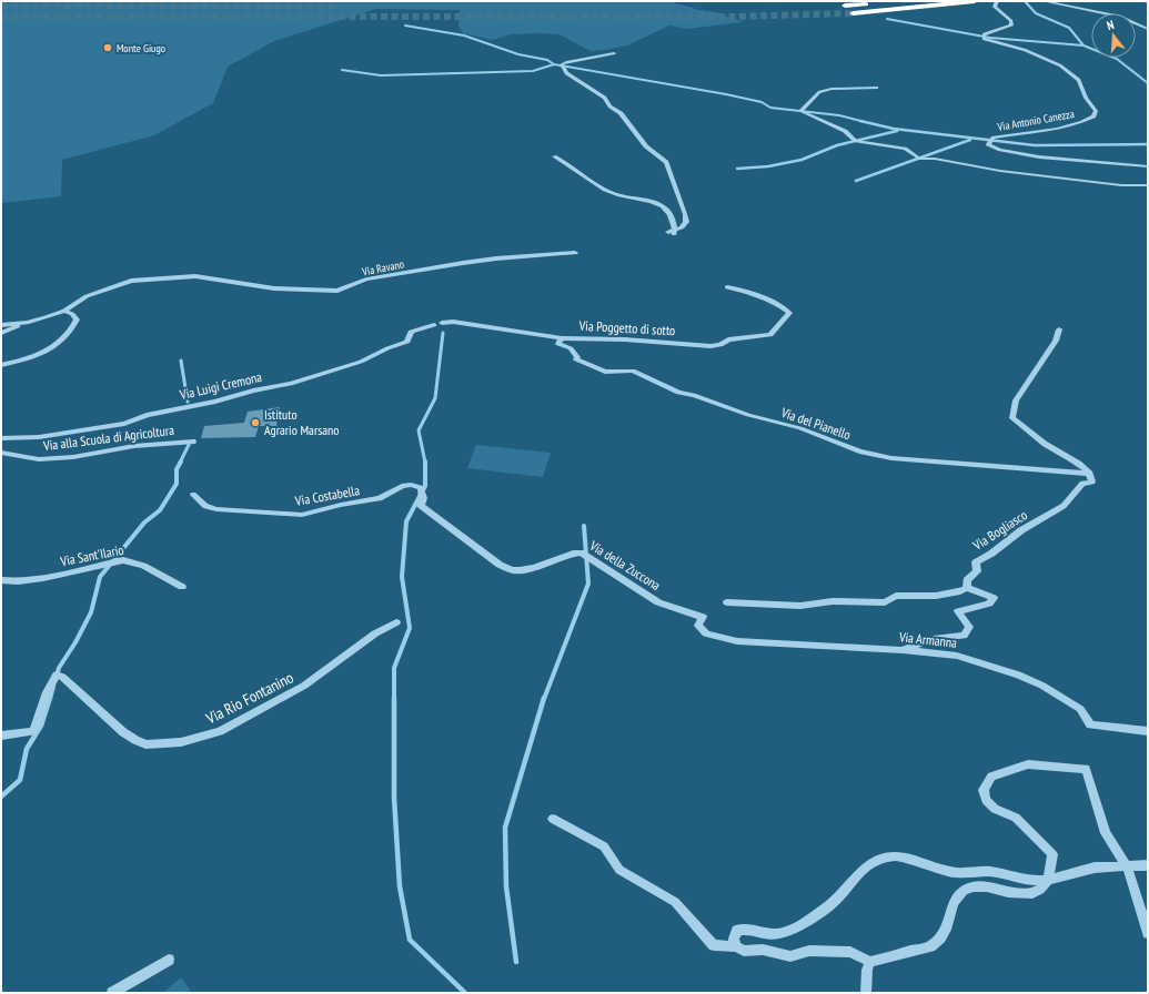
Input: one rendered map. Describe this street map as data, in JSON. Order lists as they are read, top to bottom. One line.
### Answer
{"streets":{"street":["Via Antonio Canezza","Via Ravano","Via Poggetto di sotto","Via Luigi Cremona","Via del Pianello","Via alla Scuola di Agricoltura","Via Costabella","Via Bogliasco","Via Sant'Ilario","Via della Zuccona","Via Armanna","Via Rio Fontanino"]},"crossings":[["Via Poggetto di sotto","Via Luigi Cremona"],["Via Poggetto di sotto","Via del Pianello"],["Via del Pianello","Via Bogliasco"],["Via Costabella","Via della Zuccona"],["Via della Zuccona","Via Armanna"]],"places":["Monte Giugo","Istituto Agrario Marsano"],"north":"top"}
